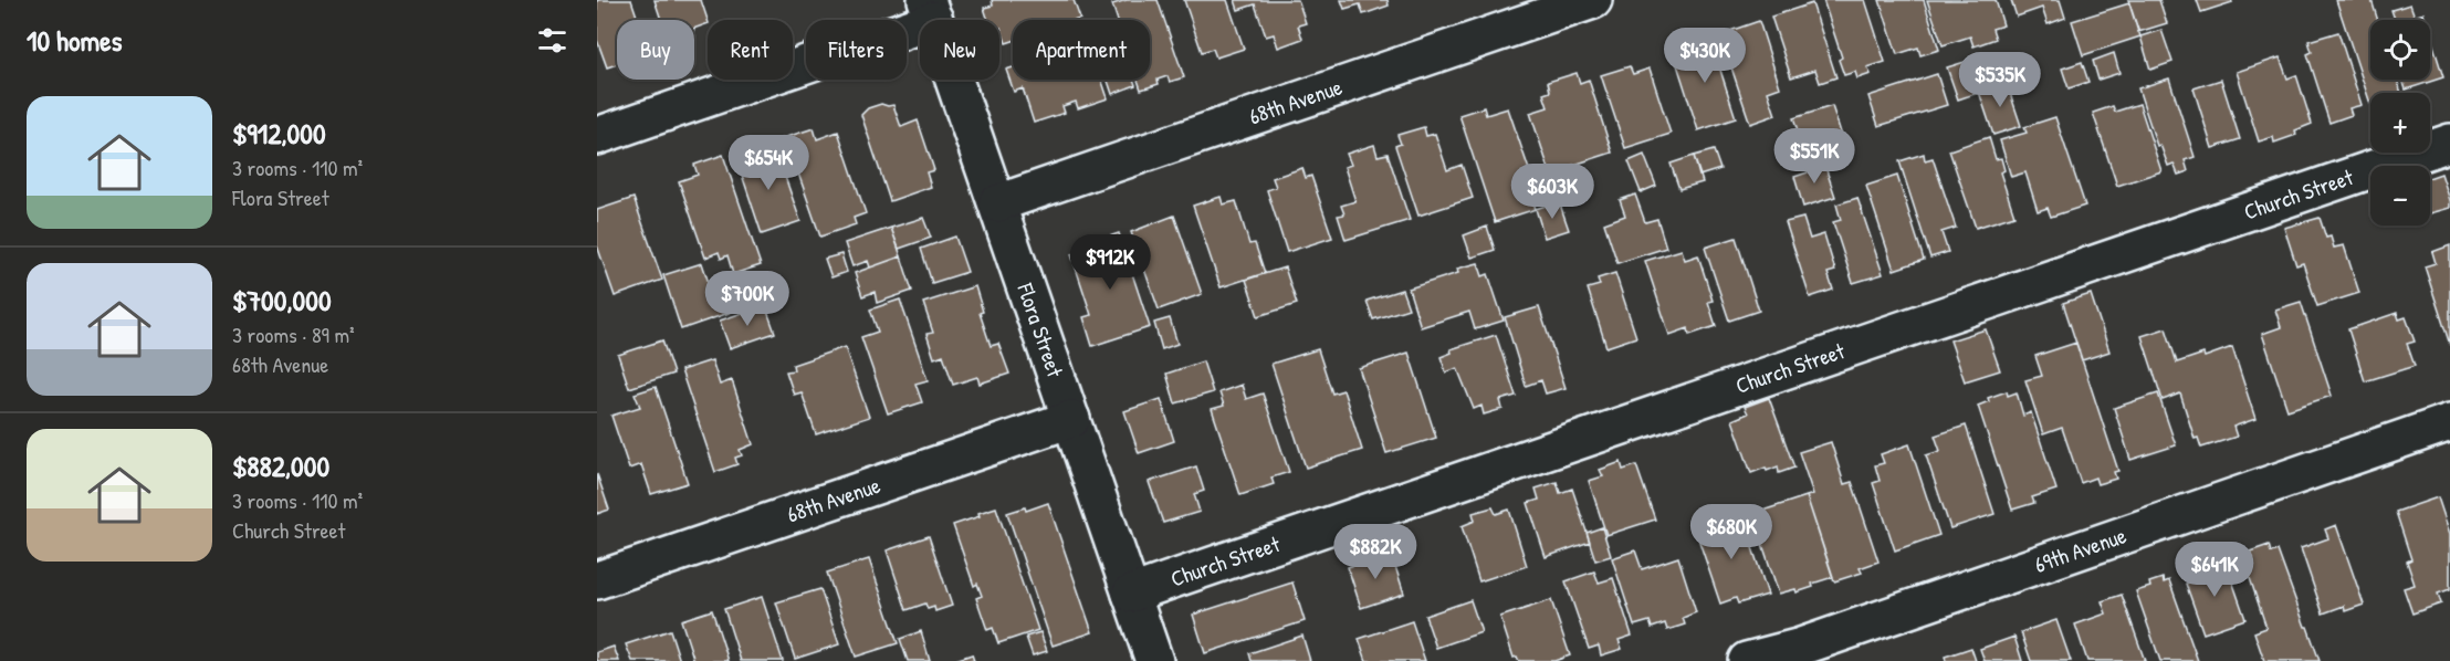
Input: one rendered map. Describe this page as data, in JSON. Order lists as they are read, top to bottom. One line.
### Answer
{"streets":{"street":["68th Avenue","Church Street","Flora Street","69th Avenue"]},"crossings":[["68th Avenue","Flora Street"],["Church Street","Flora Street"]],"page":{"heading":"10 homes","map_buttons":["+","−"],"chip":["Buy","Rent","Filters","New","Apartment"],"price":["$430K","$535K","$551K","$654K","$603K","$912K","$700K","$680K","$882K","$641K"],"list":[{"name":"$912,000","note":"3 rooms · 110 m² · Flora Street"},{"name":"$700,000","note":"3 rooms · 89 m² · 68th Avenue"},{"name":"$882,000","note":"3 rooms · 110 m² · Church Street"}]}}
